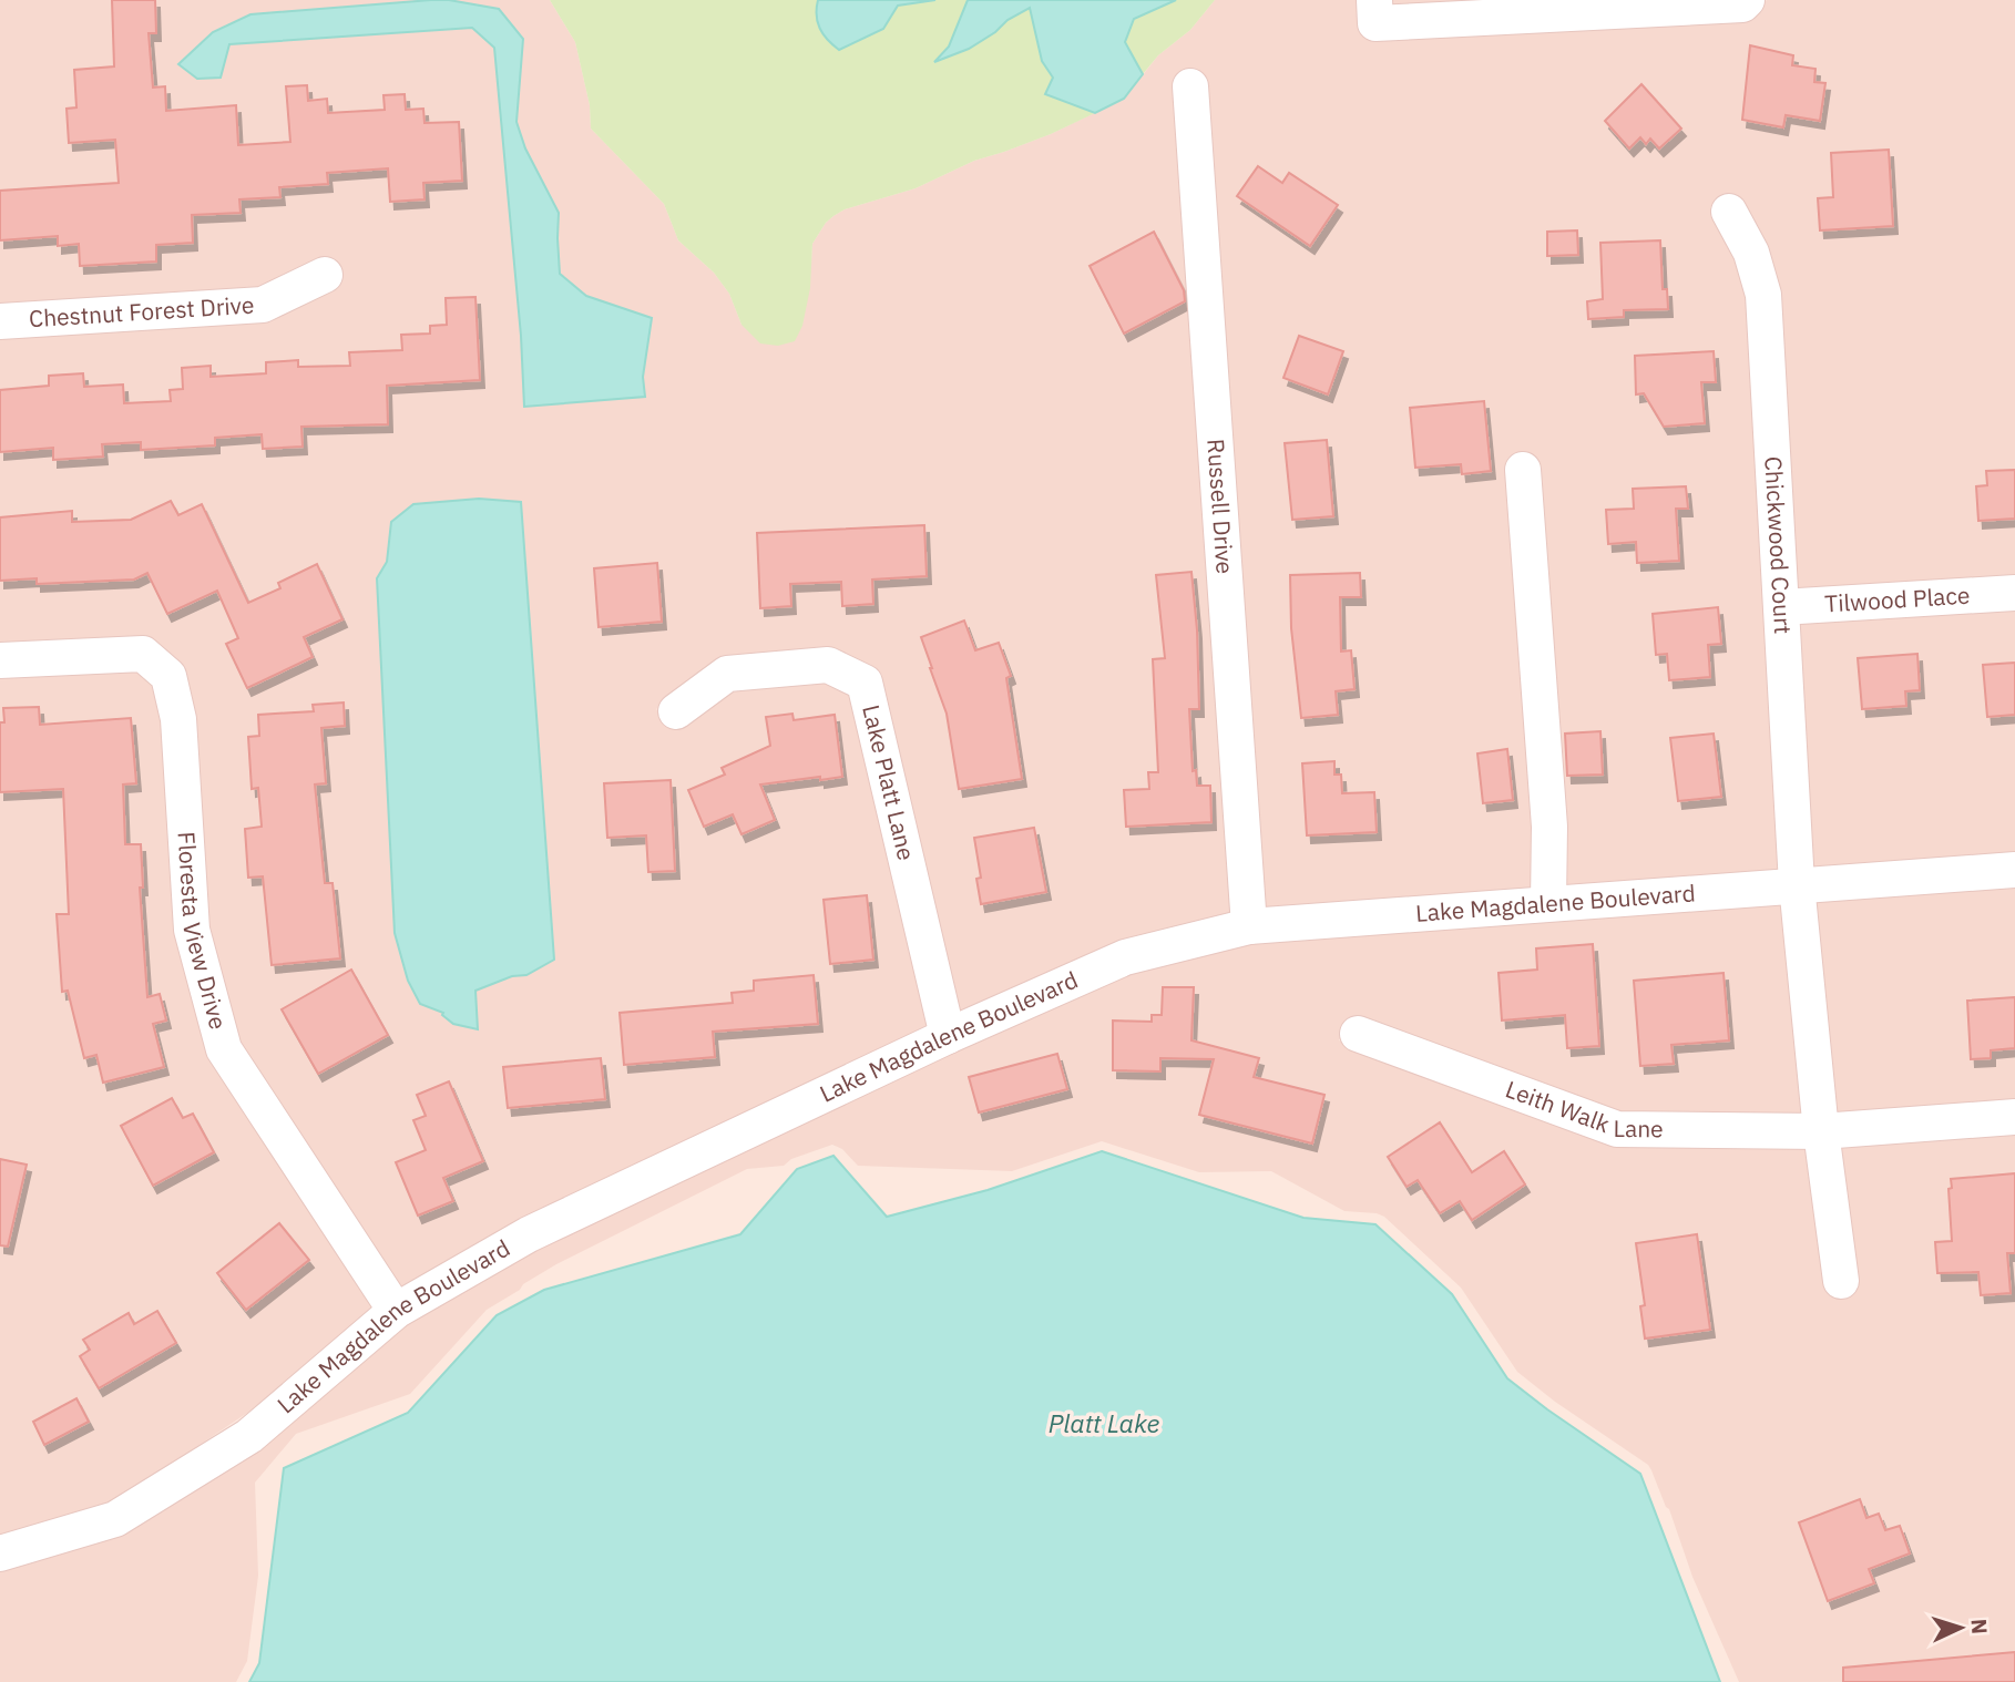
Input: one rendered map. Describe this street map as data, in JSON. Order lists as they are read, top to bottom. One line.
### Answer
{"streets":{"street":["Chestnut Forest Drive","Russell Drive","Chickwood Court","Tilwood Place","Lake Platt Lane","Lake Magdalene Boulevard","Floresta View Drive","Leith Walk Lane"]},"crossings":[["Russell Drive","Lake Magdalene Boulevard"],["Chickwood Court","Tilwood Place"],["Chickwood Court","Lake Magdalene Boulevard"],["Lake Platt Lane","Lake Magdalene Boulevard"],["Lake Magdalene Boulevard","Floresta View Drive"]],"water":["Platt Lake"],"north":"right"}
